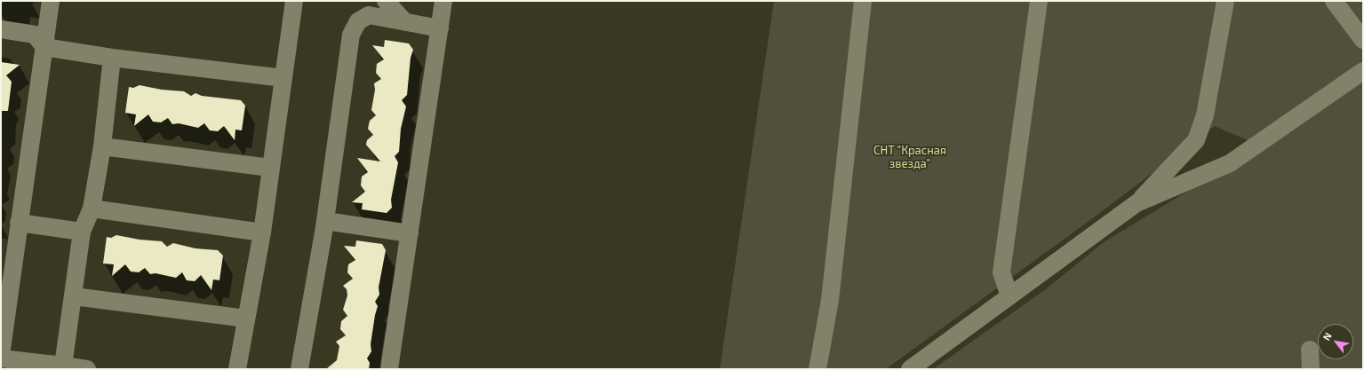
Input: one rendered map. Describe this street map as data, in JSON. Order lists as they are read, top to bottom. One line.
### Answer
{"parks":["СНТ \"Красная звезда\""],"north":"top left"}
